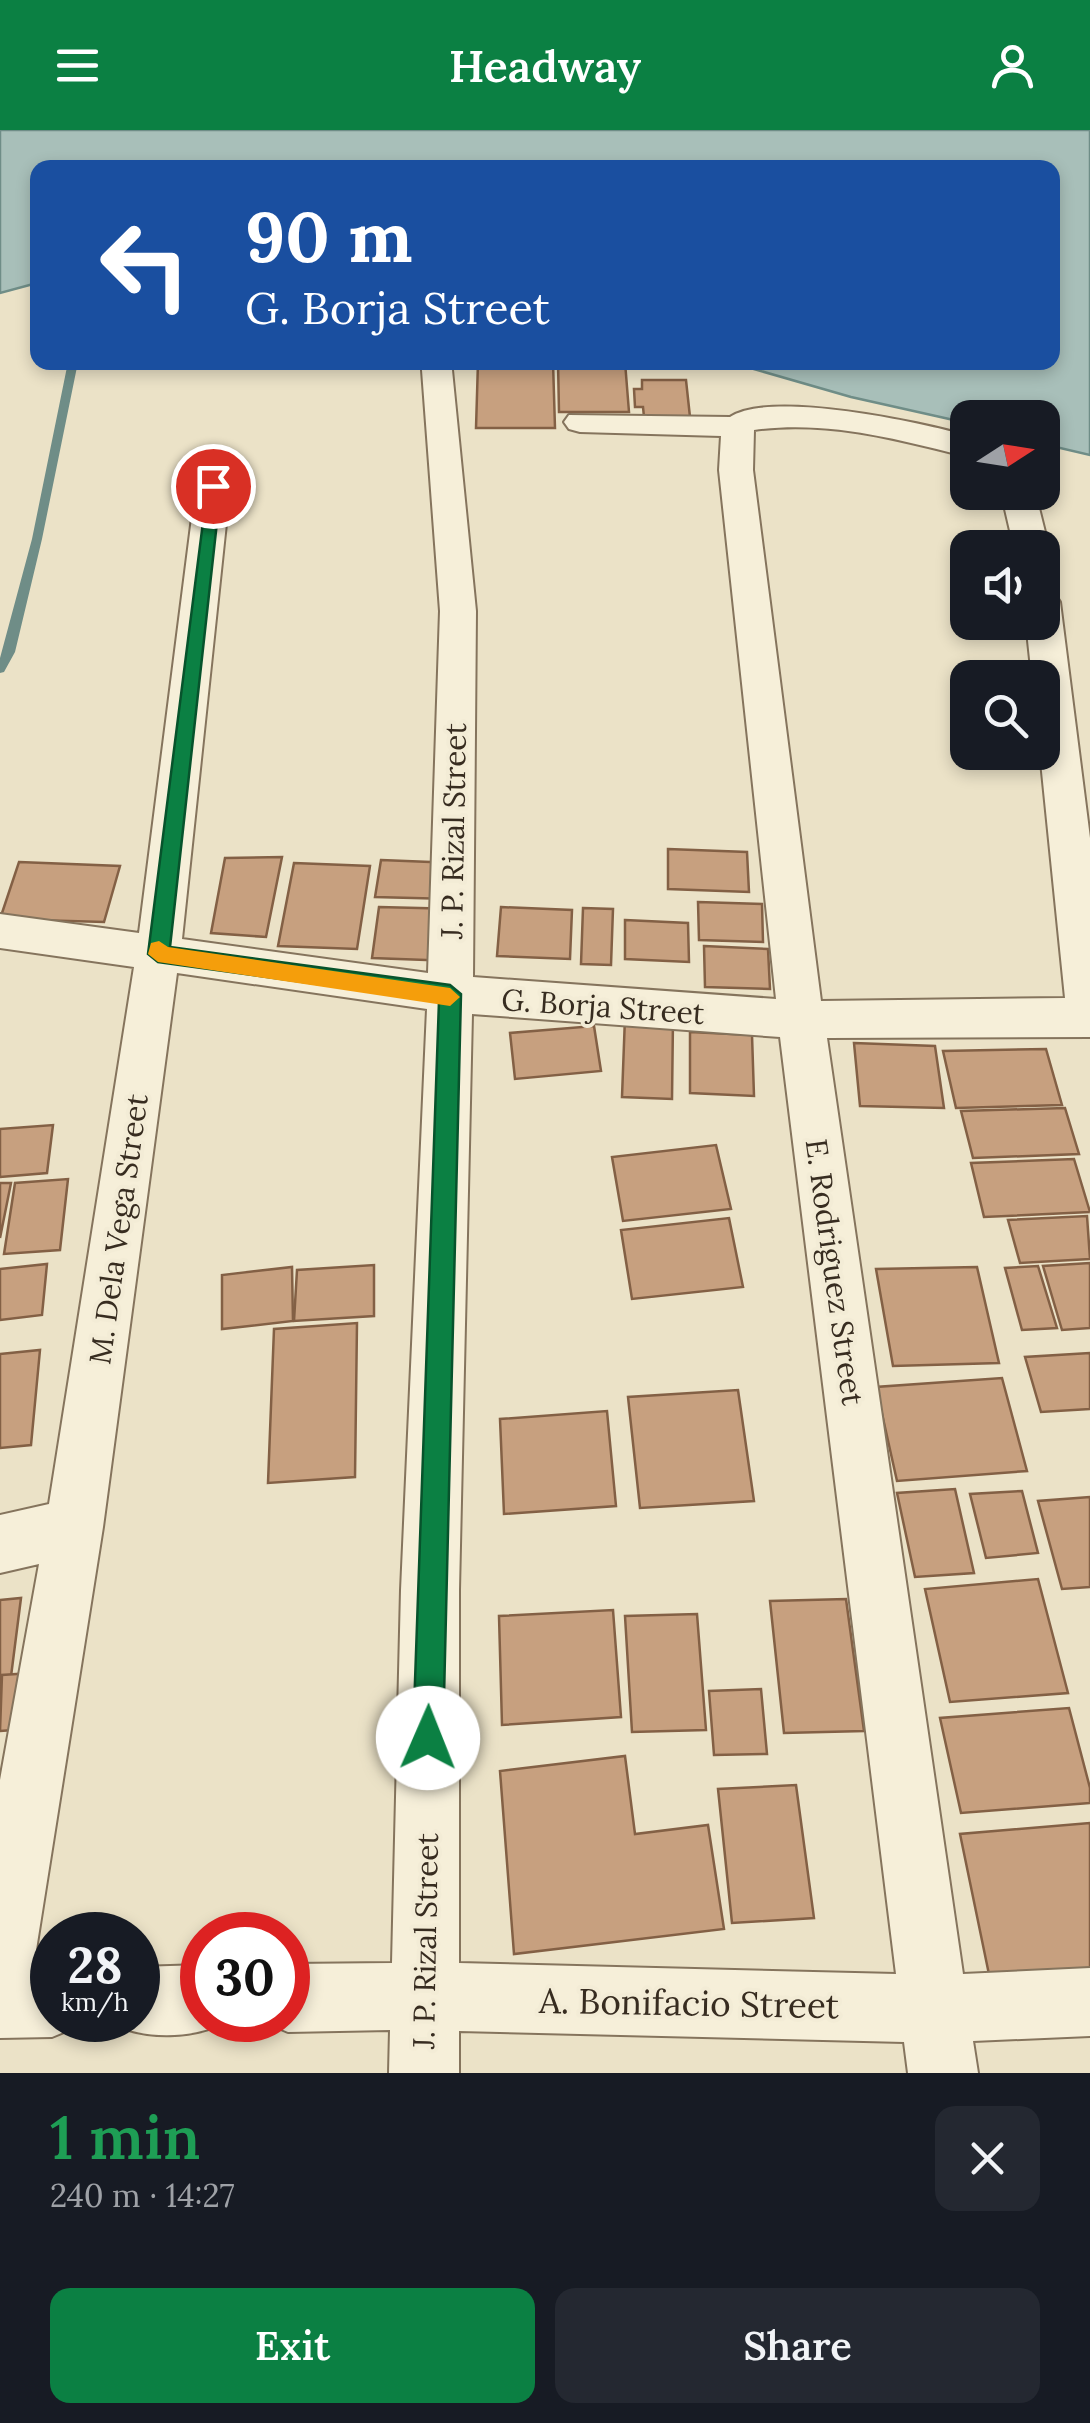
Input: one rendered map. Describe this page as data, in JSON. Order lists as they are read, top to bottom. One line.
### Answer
{"streets":{"street":["J. P. Rizal Street","G. Borja Street","M. Dela Vega Street","E. Rodriguez Street","A. Bonifacio Street"]},"crossings":[["J. P. Rizal Street","G. Borja Street"],["J. P. Rizal Street","A. Bonifacio Street"],["G. Borja Street","M. Dela Vega Street"],["G. Borja Street","E. Rodriguez Street"],["E. Rodriguez Street","A. Bonifacio Street"]],"north":"right","page":{"header":"Headway","turn":["90 m","G. Borja Street"],"speed":"28 km/h","limit":"30","heading":["1 min","240 m · 14:27"],"buttons":["Exit","Share"]}}
